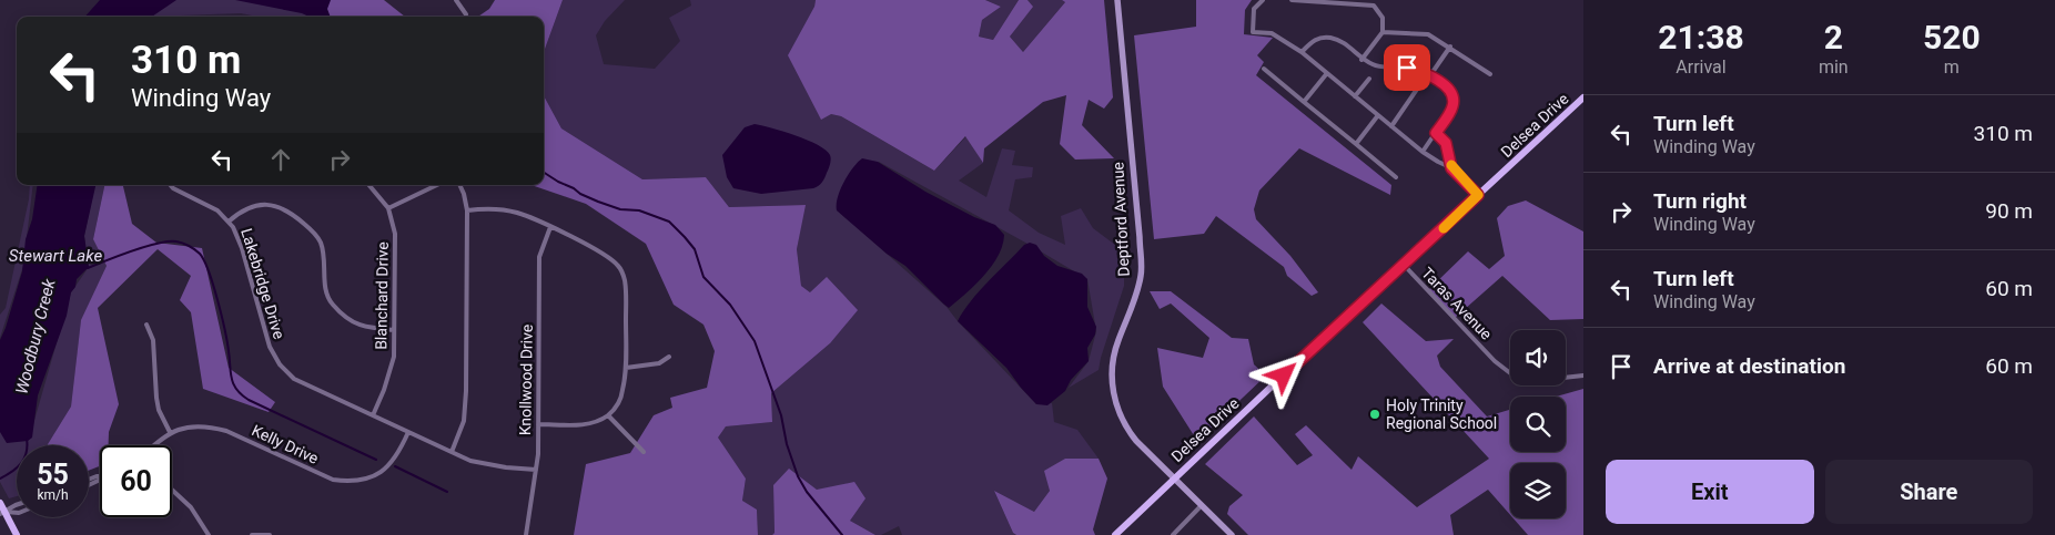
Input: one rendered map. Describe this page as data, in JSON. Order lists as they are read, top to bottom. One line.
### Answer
{"streets":{"main road":["Delsea Drive"],"street":["Deptford Avenue","Lakebridge Drive","Blanchard Drive","Taras Avenue","Knollwood Drive","Kelly Drive"]},"crossings":[["Delsea Drive","Deptford Avenue"],["Delsea Drive","Taras Avenue"],["Lakebridge Drive","Blanchard Drive"],["Lakebridge Drive","Knollwood Drive"],["Lakebridge Drive","Kelly Drive"]],"water":["Stewart Lake","Woodbury Creek"],"places":["Holy Trinity Regional School"],"page":{"eta":["21:38","Arrival","2","min","520","m"],"turn":["310 m","Winding Way"],"list":[{"name":"Turn left","note":"Winding Way","value":"310 m"},{"name":"Turn right","note":"Winding Way","value":"90 m"},{"name":"Turn left","note":"Winding Way","value":"60 m"},{"name":"Arrive at destination","value":"60 m"}],"speed":"55 km/h","limit":"60","buttons":["Exit","Share"]}}
